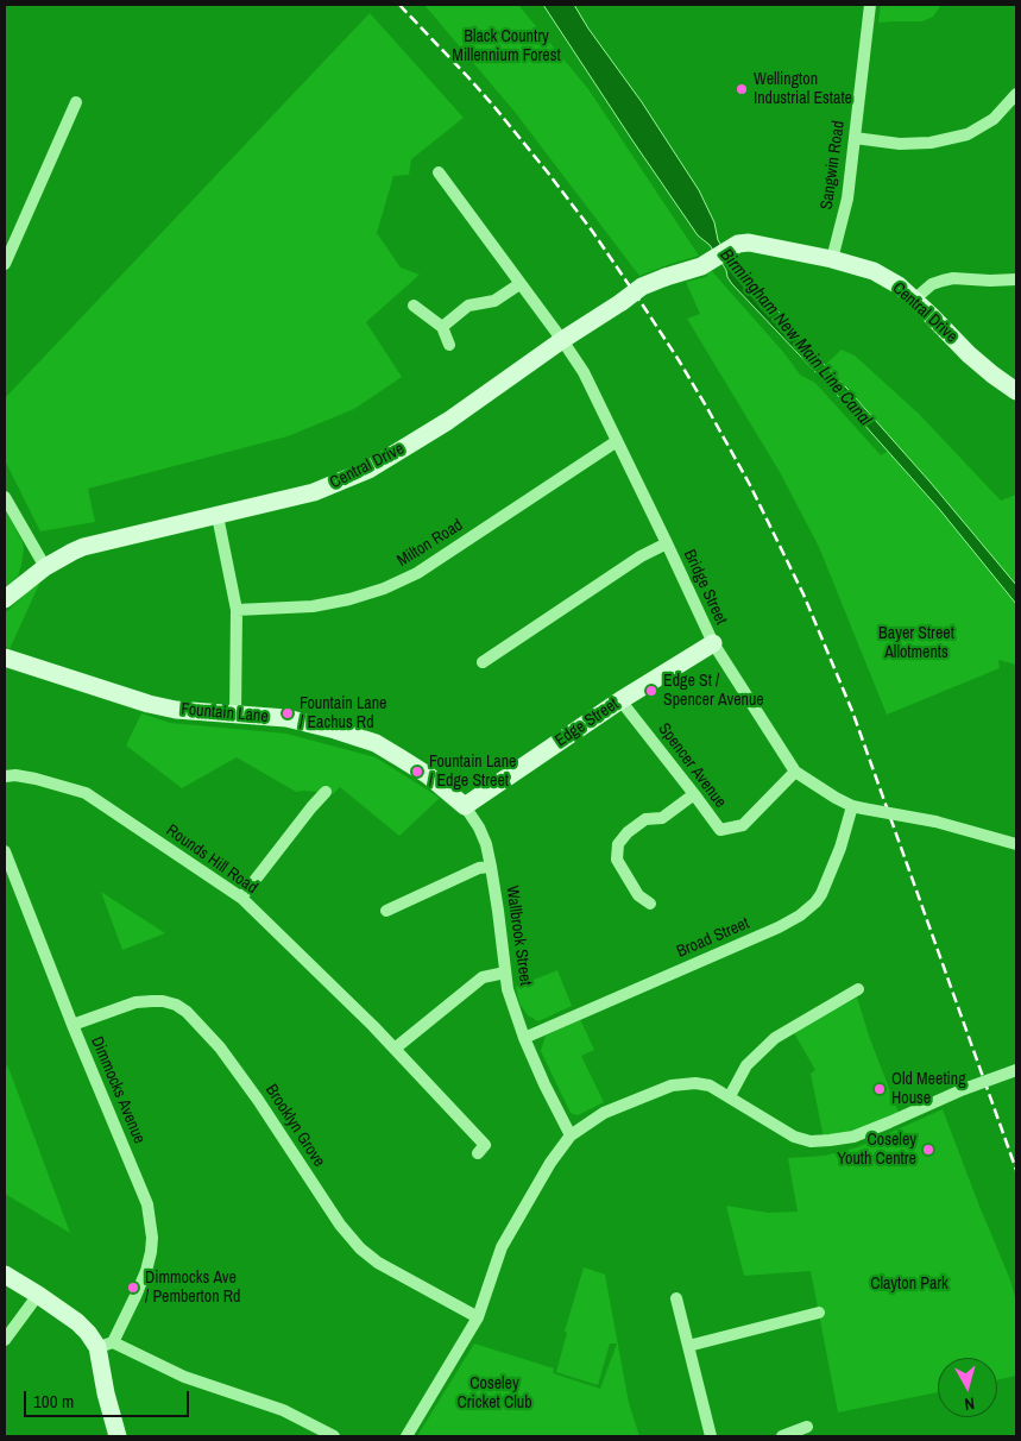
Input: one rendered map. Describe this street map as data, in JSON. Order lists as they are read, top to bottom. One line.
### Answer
{"streets":{"street":["Sangwin Road","Central Drive","Milton Road","Bridge Street","Fountain Lane","Edge Street","Spencer Avenue","Rounds Hill Road","Wallbrook Street","Broad Street","Dimmocks Avenue","Brooklyn Grove"]},"crossings":[["Sangwin Road","Central Drive"],["Central Drive","Bridge Street"],["Milton Road","Bridge Street"],["Bridge Street","Edge Street"],["Bridge Street","Spencer Avenue"],["Bridge Street","Broad Street"],["Fountain Lane","Edge Street"],["Fountain Lane","Wallbrook Street"],["Edge Street","Spencer Avenue"],["Edge Street","Wallbrook Street"],["Wallbrook Street","Broad Street"],["Dimmocks Avenue","Brooklyn Grove"]],"water":["Birmingham New Main Line Canal"],"parks":["Black Country Millennium Forest","Bayer Street Allotments","Clayton Park","Coseley Cricket Club"],"places":["Wellington Industrial Estate","Edge St / Spencer Avenue","Fountain Lane / Eachus Rd","Fountain Lane / Edge Street","Old Meeting House","Coseley Youth Centre","Dimmocks Ave / Pemberton Rd"],"scale_bar":"100 m","north":"bottom"}
